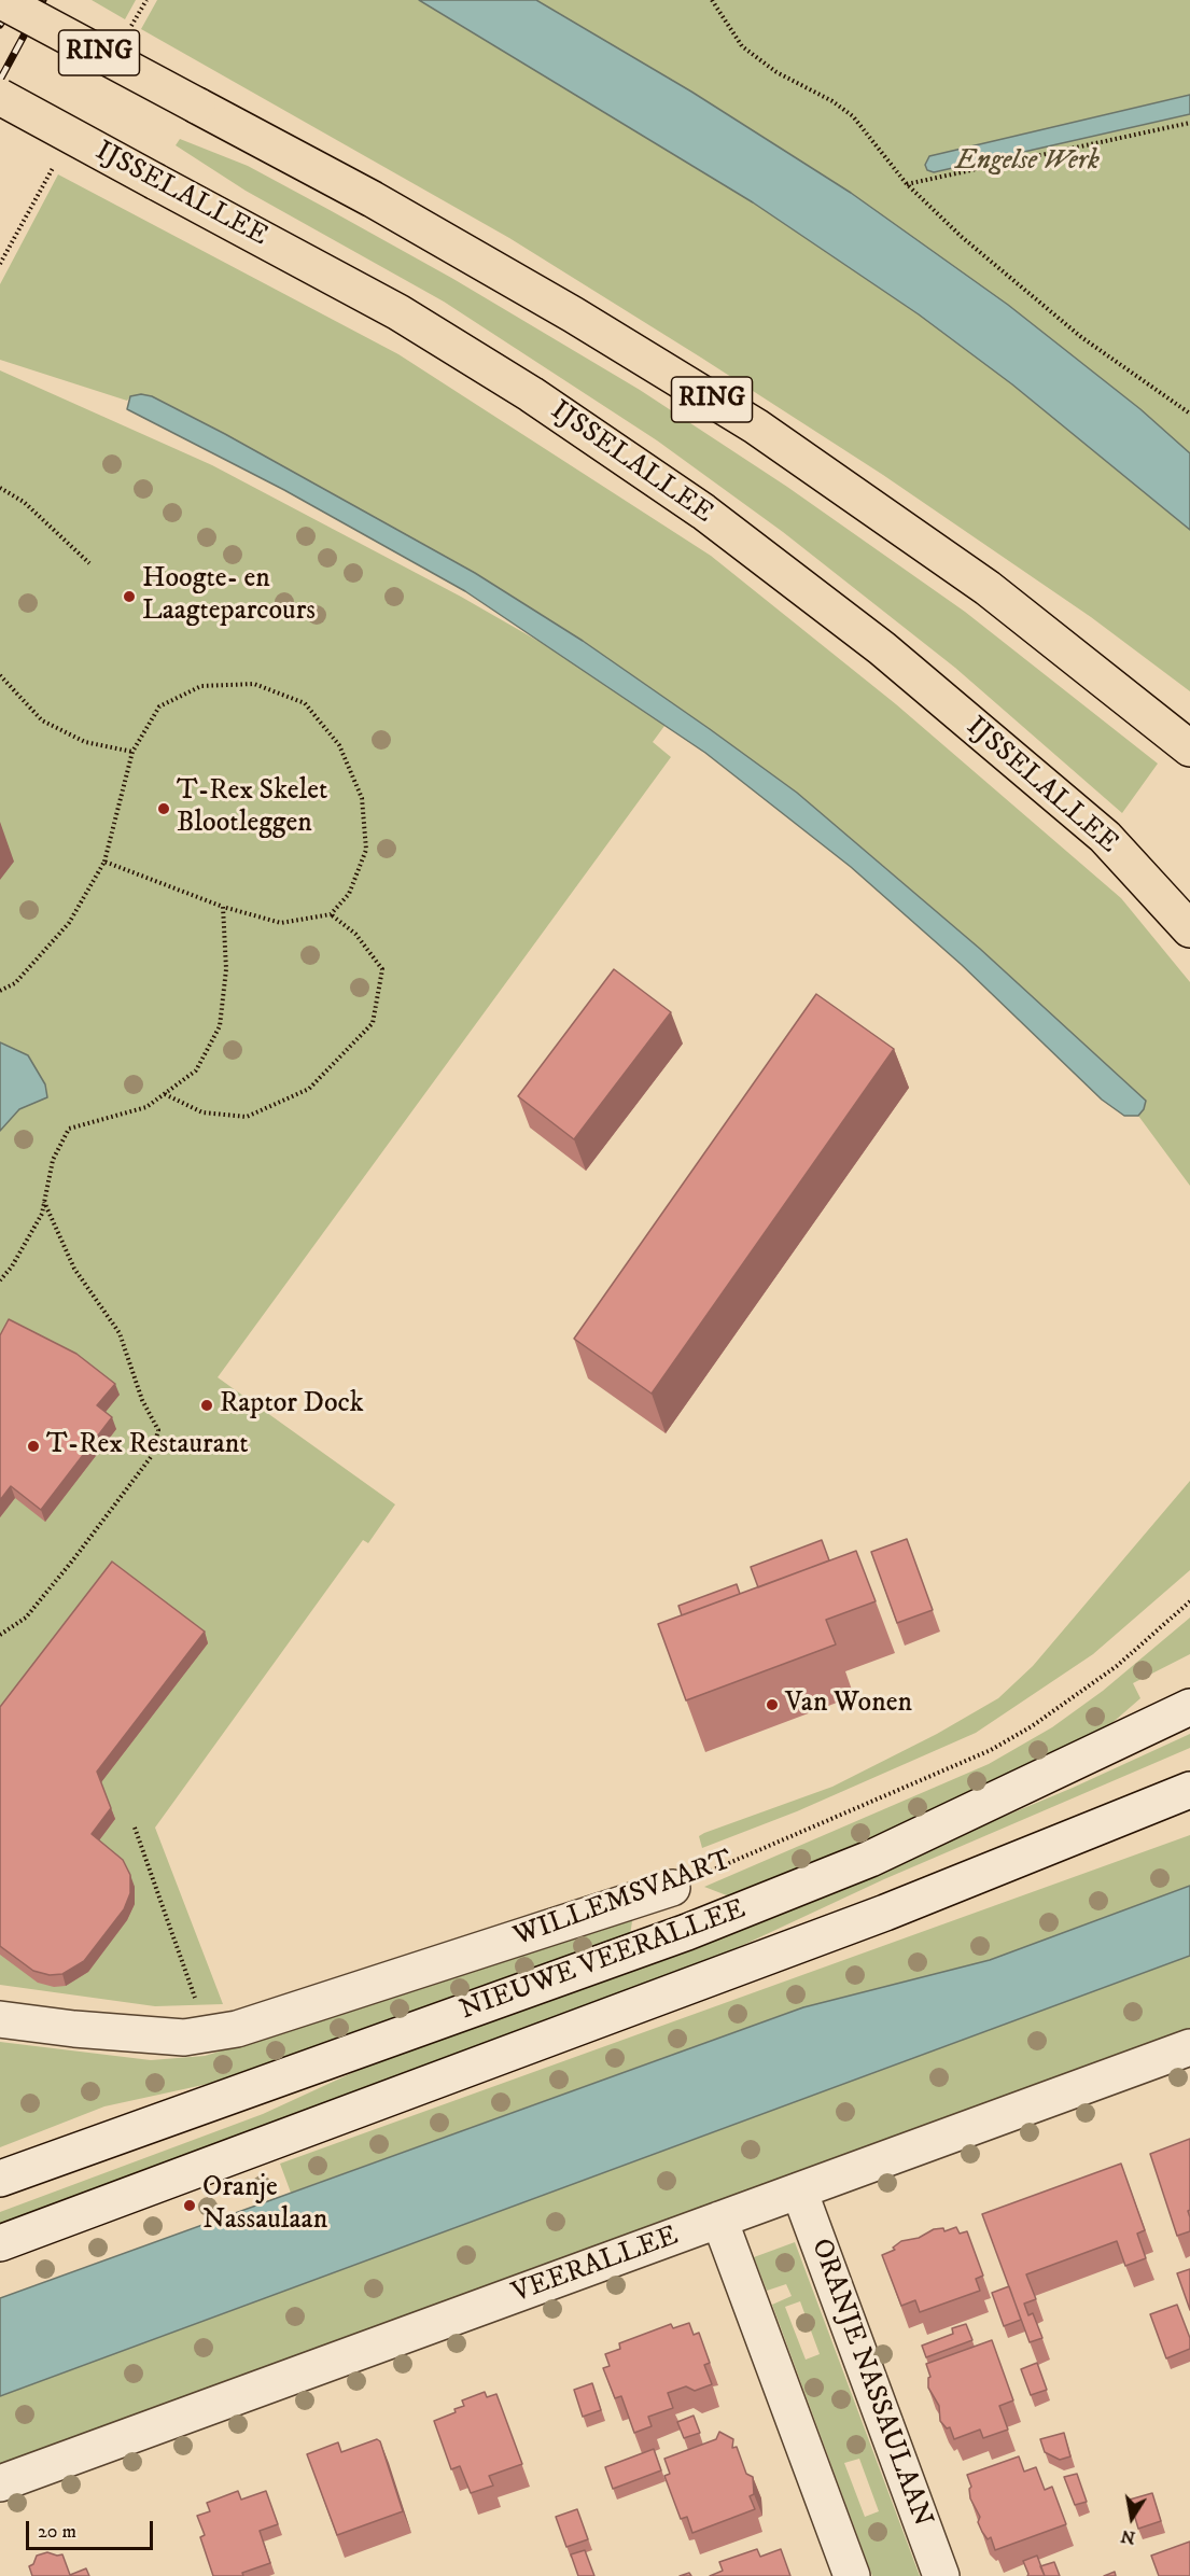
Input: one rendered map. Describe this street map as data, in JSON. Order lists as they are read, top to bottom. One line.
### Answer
{"streets":{"main road":["RING","IJSSELALLEE"],"street":["WILLEMSVAART","NIEUWE VEERALLEE","VEERALLEE","ORANJE NASSAULAAN"]},"crossings":[["VEERALLEE","ORANJE NASSAULAAN"]],"parks":["Engelse Werk"],"places":["Hoogte- en Laagteparcours","T-Rex Skelet Blootleggen","Raptor Dock","T-Rex Restaurant","Van Wonen","Oranje Nassaulaan"],"scale_bar":"20 m","north":"bottom"}
